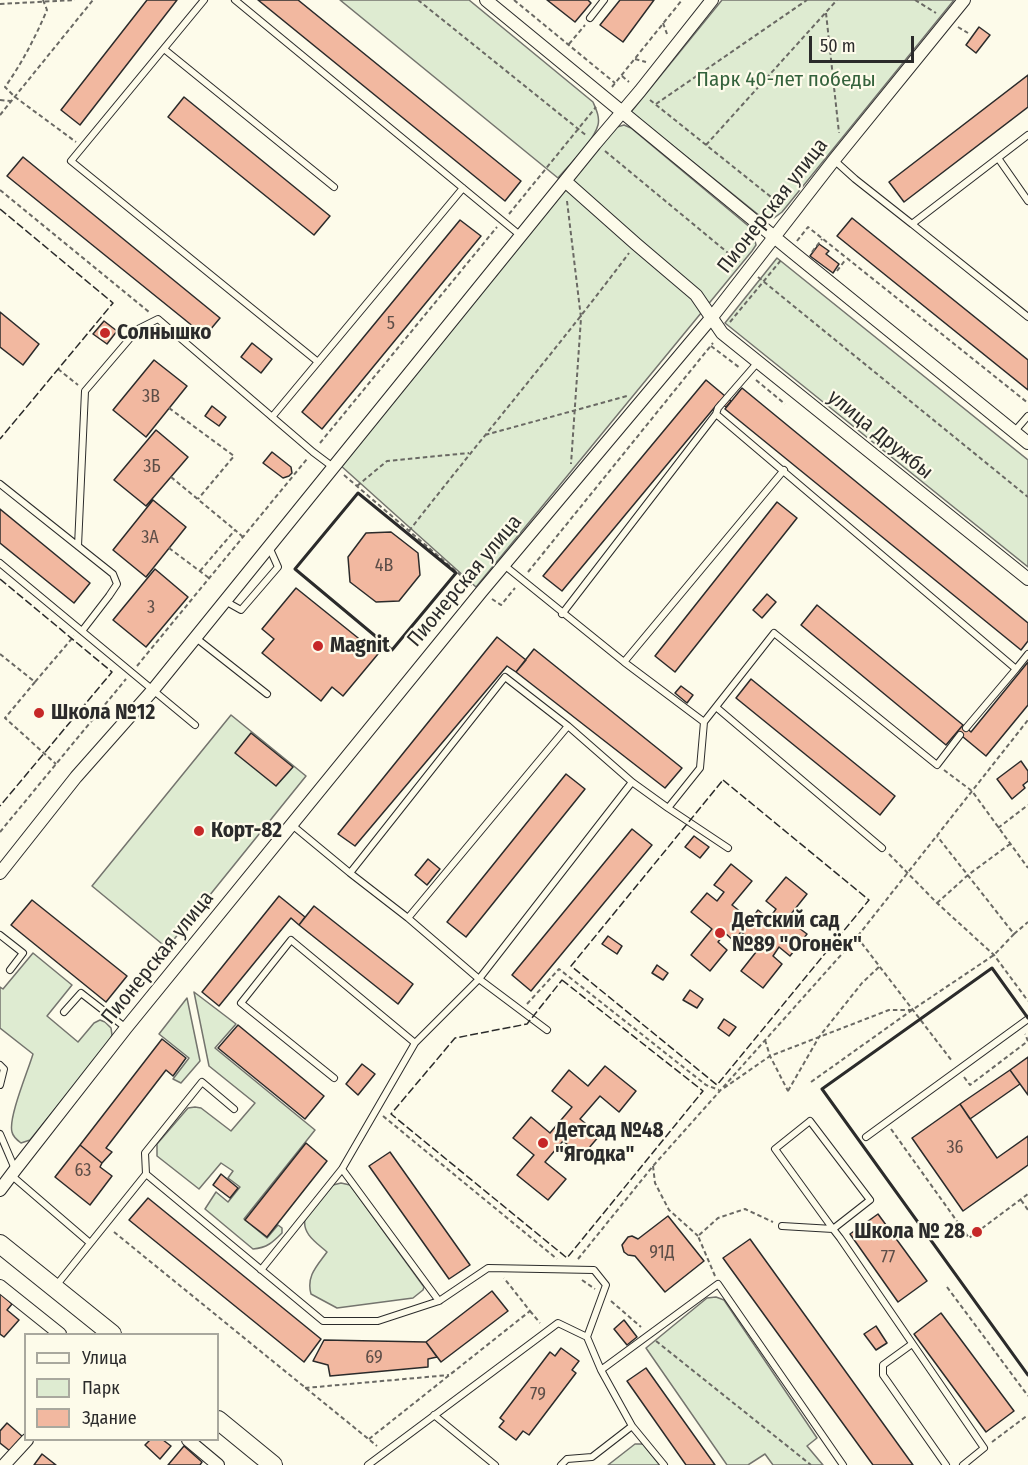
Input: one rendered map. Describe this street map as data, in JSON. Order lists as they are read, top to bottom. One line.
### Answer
{"streets":{"street":["Пионерская улица","улица Дружбы"]},"crossings":[["Пионерская улица","улица Дружбы"]],"parks":["Парк 40-лет победы"],"places":["Солнышко","Magnit","Школа №12","Корт-82","Детский сад №89 \"Огонёк\"","Детсад №48 \"Ягодка\"","Школа № 28"],"house_numbers":["5","3В","3Б","3А","4В","3","36","63","91Д","77","69","79"],"legend":["Улица","Парк","Здание"],"scale_bar":"50 m"}
